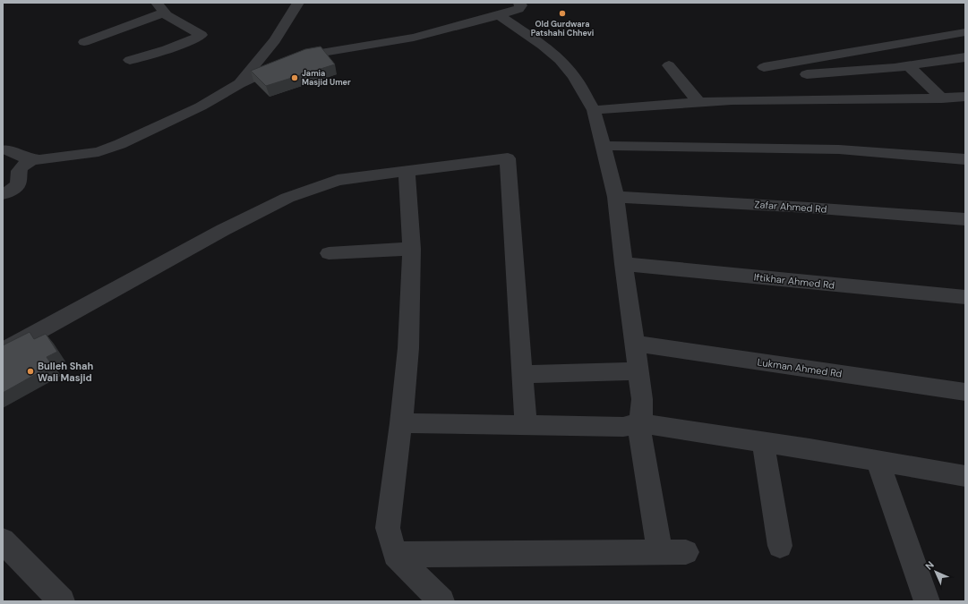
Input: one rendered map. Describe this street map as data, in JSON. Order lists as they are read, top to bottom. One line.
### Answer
{"streets":{"street":["Zafar Ahmed Rd","Iftikhar Ahmed Rd","Lukman Ahmed Rd"]},"places":["Old Gurdwara Patshahi Chhevi","Jamia Masjid Umer","Bulleh Shah Wali Masjid"],"north":"top left"}
